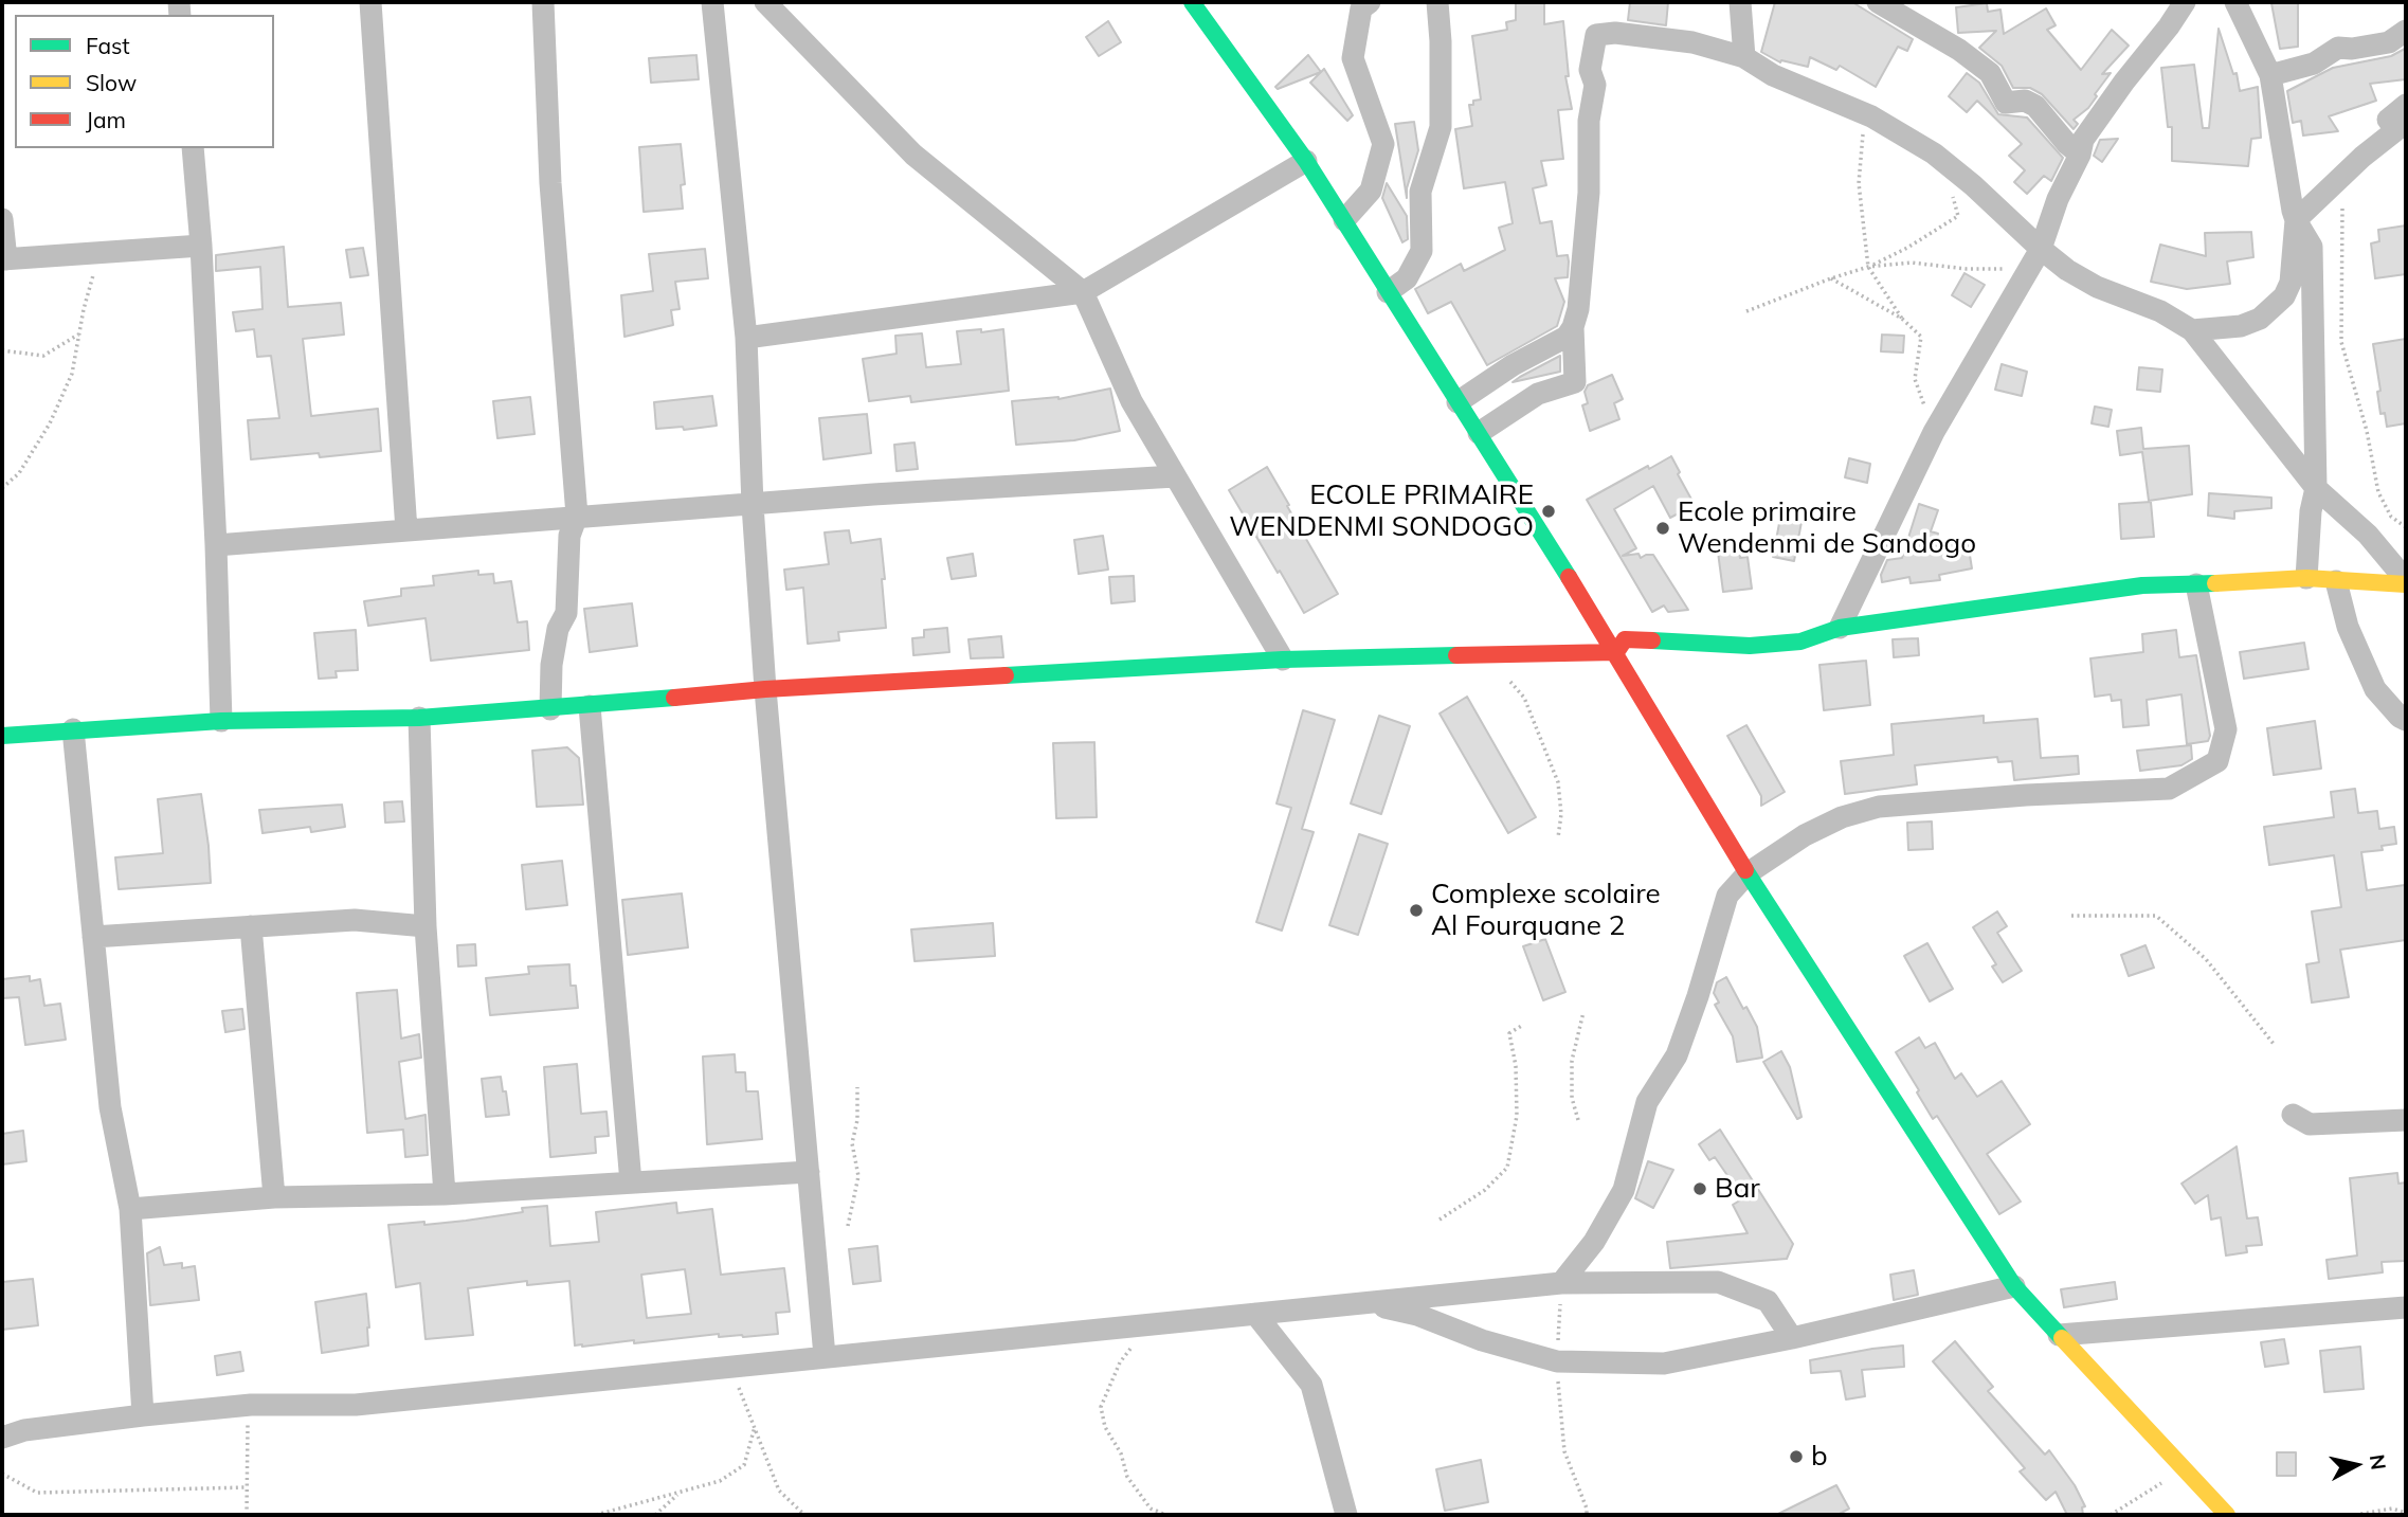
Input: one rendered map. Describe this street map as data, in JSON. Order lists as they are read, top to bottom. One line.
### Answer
{"places":["ECOLE PRIMAIRE WENDENMI SONDOGO","Ecole primaire Wendenmi de Sandogo","Complexe scolaire Al Fourquane 2","Bar","b"],"legend":["Fast","Slow","Jam"],"north":"right"}
